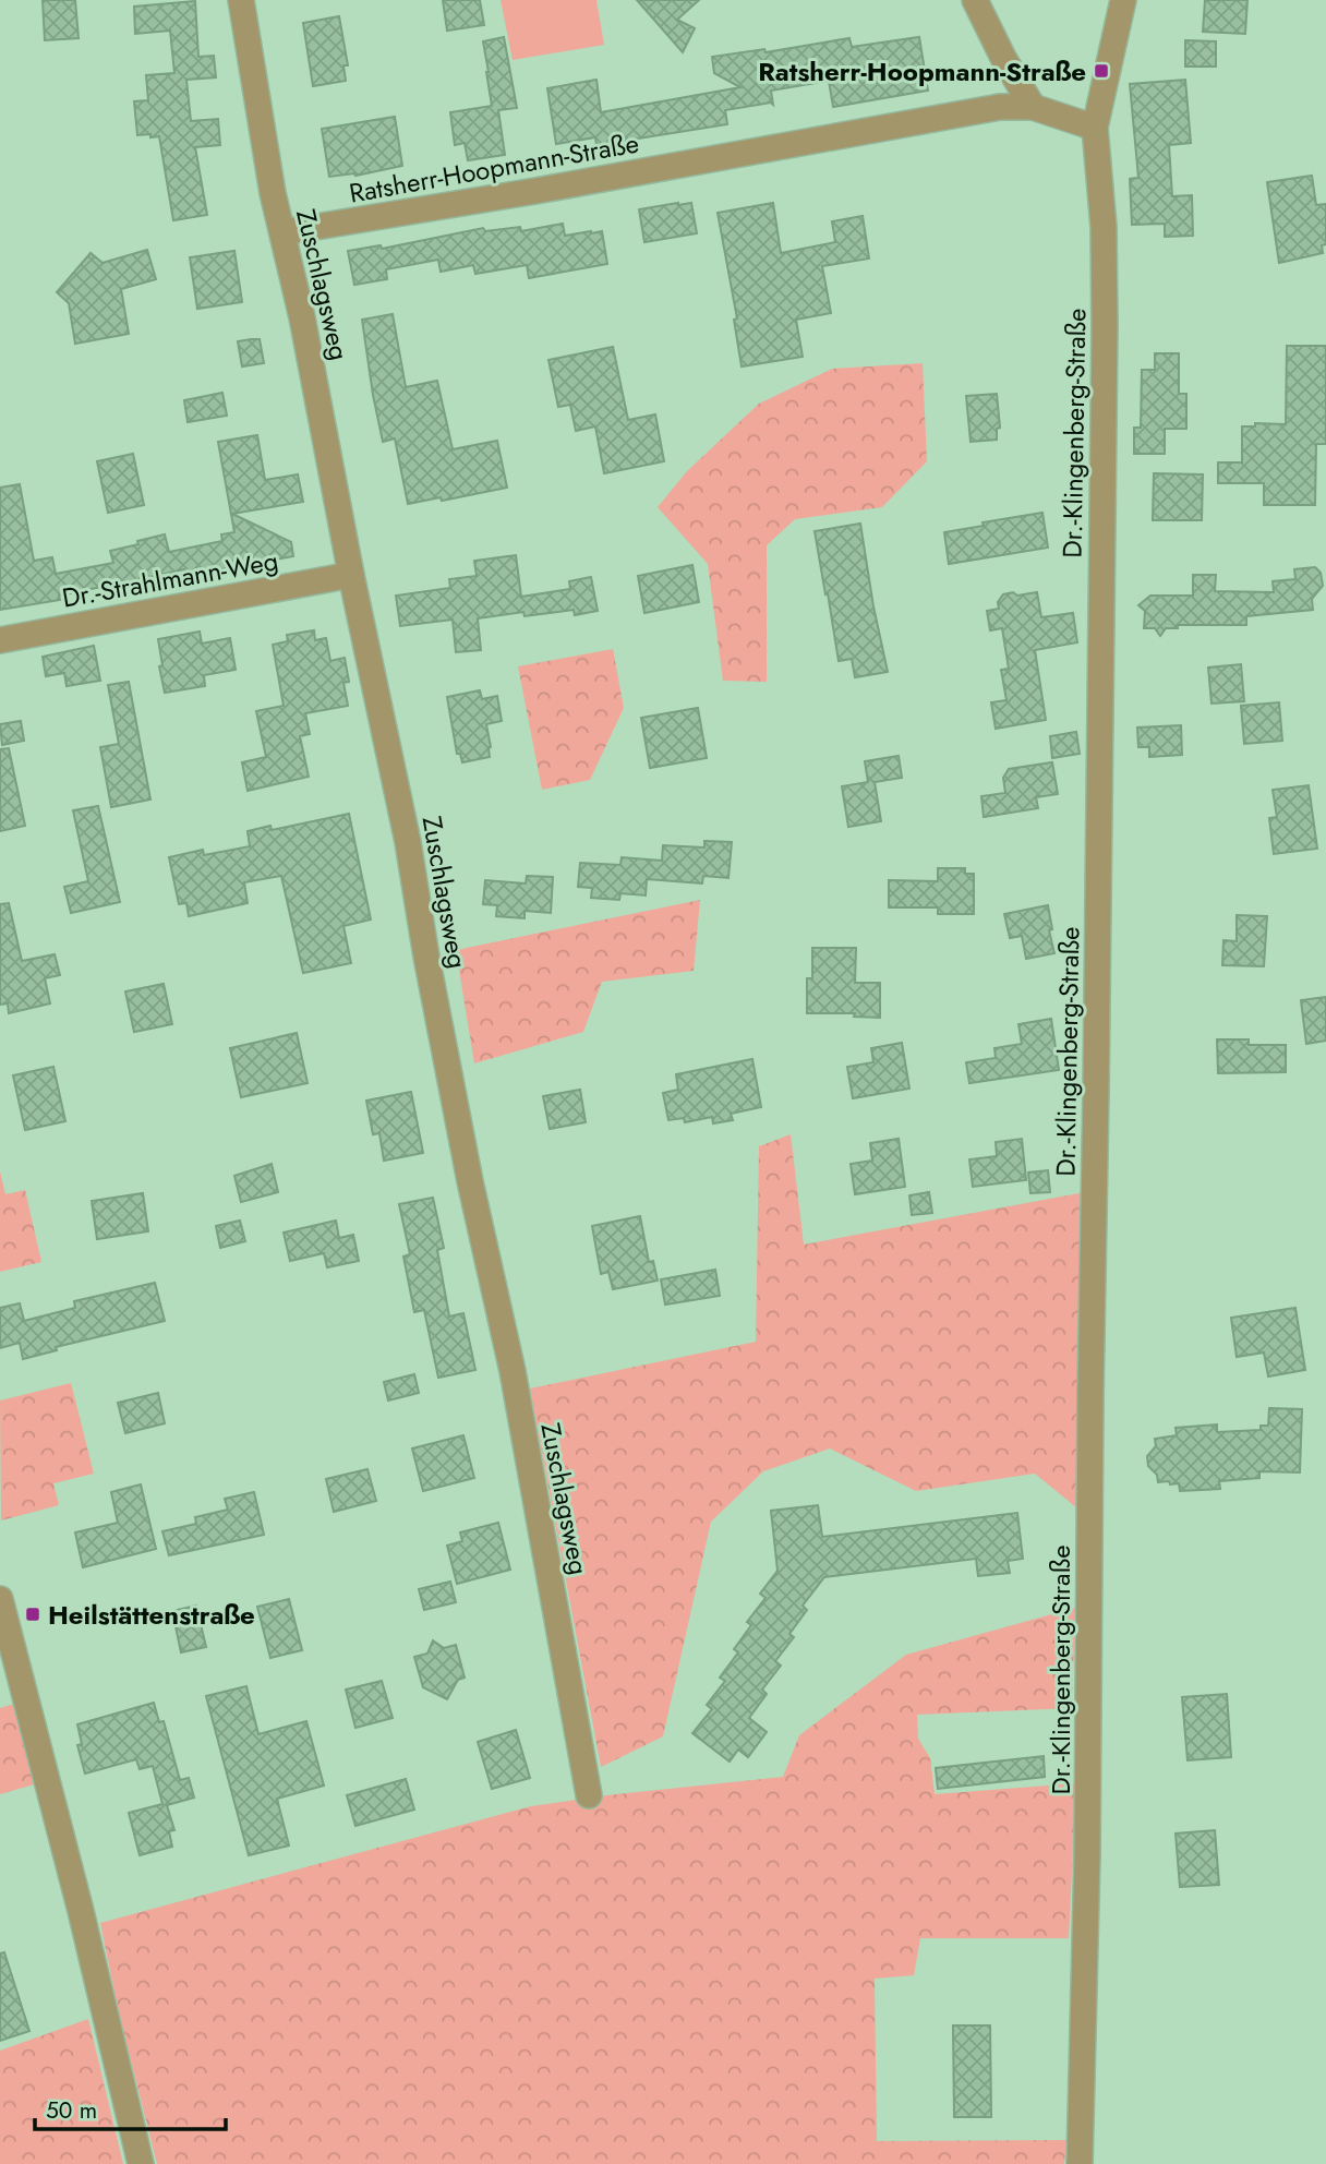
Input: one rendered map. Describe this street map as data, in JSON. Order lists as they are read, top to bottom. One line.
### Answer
{"streets":{"street":["Ratsherr-Hoopmann-Straße","Zuschlagsweg","Dr.-Klingenberg-Straße","Dr.-Strahlmann-Weg"]},"crossings":[["Ratsherr-Hoopmann-Straße","Zuschlagsweg"],["Zuschlagsweg","Dr.-Strahlmann-Weg"]],"places":{"transit":["Ratsherr-Hoopmann-Straße","Heilstättenstraße"]},"scale_bar":"50 m"}
